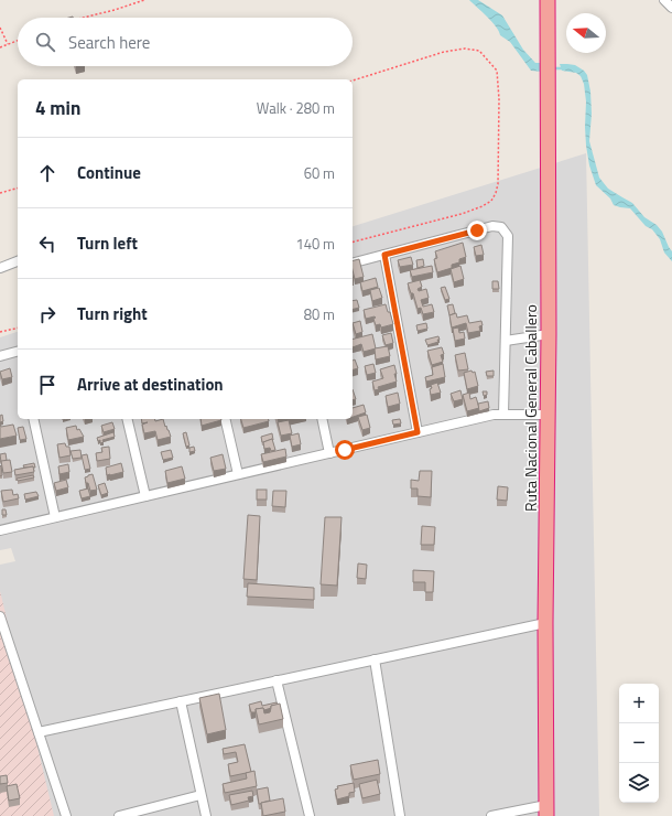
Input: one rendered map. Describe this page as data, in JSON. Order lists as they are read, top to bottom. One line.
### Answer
{"streets":{"highway":["Ruta Nacional General Caballero"]},"north":"left","page":{"search":"Search here","heading":["4 min","Walk · 280 m"],"list":[["Continue","60 m"],["Turn left","140 m"],["Turn right","80 m"],"Arrive at destination"],"map_buttons":["+","−"]}}
